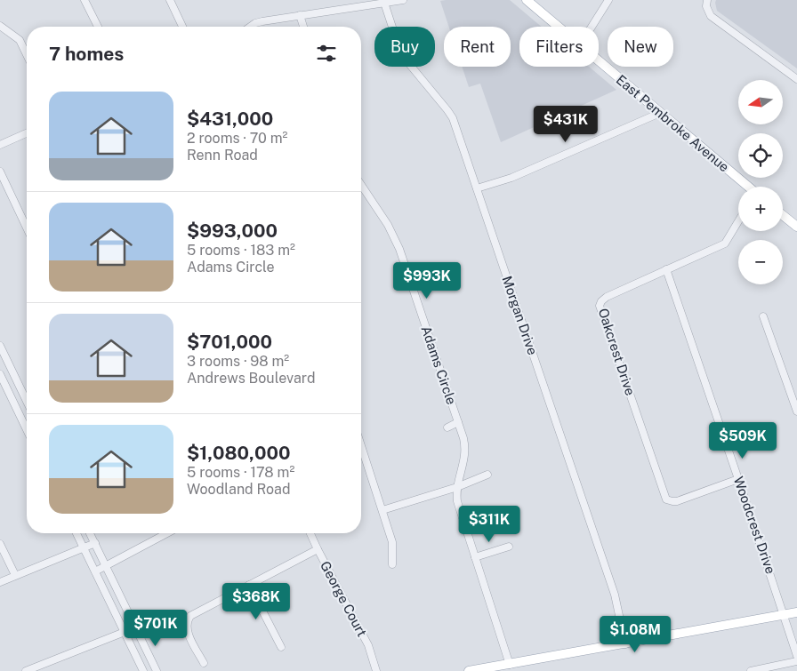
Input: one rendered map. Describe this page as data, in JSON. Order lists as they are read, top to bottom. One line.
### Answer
{"streets":{"main road":["East Pembroke Avenue"],"street":["Morgan Drive","Oakcrest Drive","Adams Circle","Woodcrest Drive","George Court"]},"crossings":[["Oakcrest Drive","Woodcrest Drive"]],"north":"left","page":{"chip":["Buy","Rent","Filters","New"],"heading":"7 homes","map_buttons":["+","−"],"list":[{"name":"$431,000","note":"2 rooms · 70 m² · Renn Road"},{"name":"$993,000","note":"5 rooms · 183 m² · Adams Circle"},{"name":"$701,000","note":"3 rooms · 98 m² · Andrews Boulevard"},{"name":"$1,080,000","note":"5 rooms · 178 m² · Woodland Road"}],"price":["$431K","$993K","$509K","$311K","$368K","$701K","$1.08M"]}}
